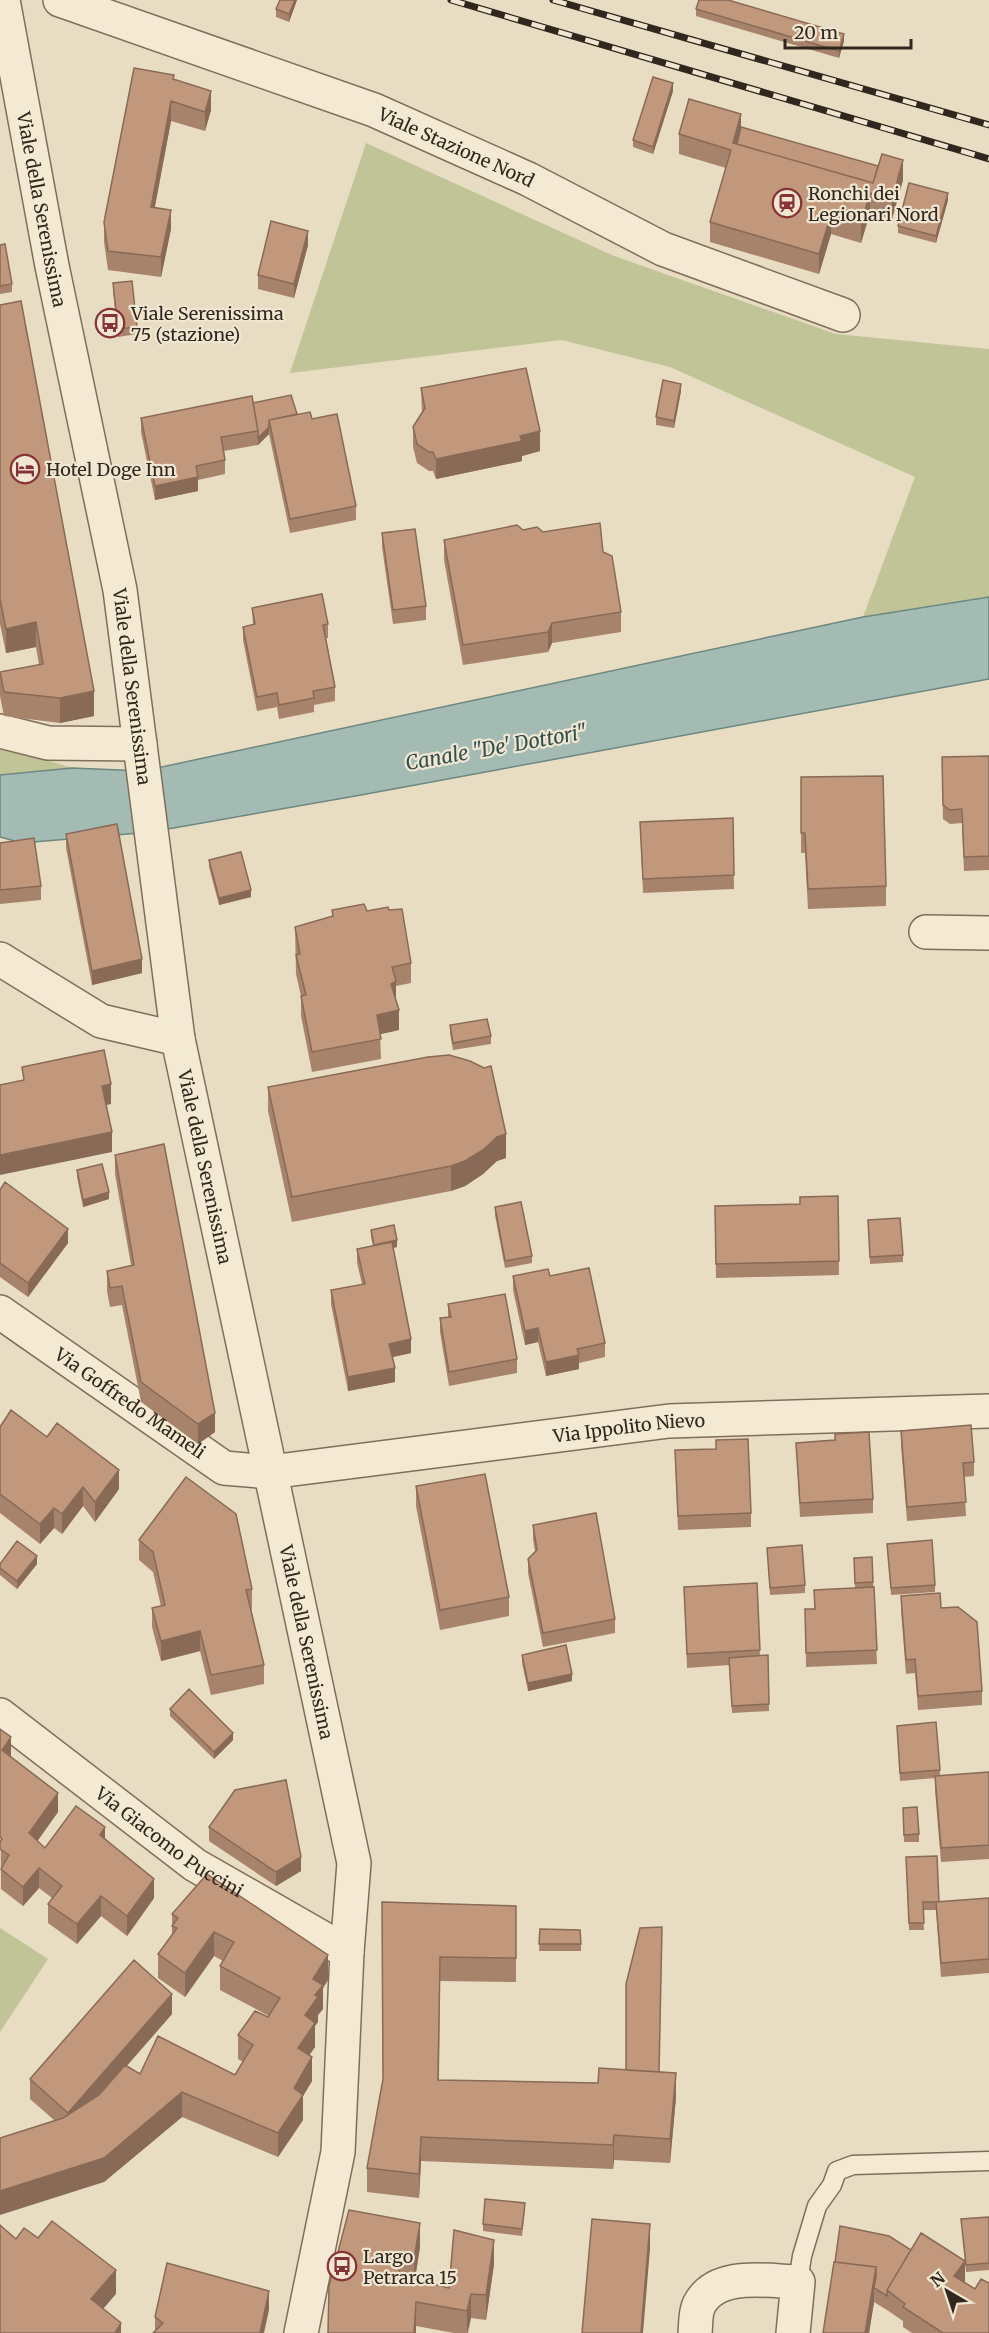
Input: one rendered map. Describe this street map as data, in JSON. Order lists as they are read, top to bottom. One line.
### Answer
{"streets":{"street":["Viale Stazione Nord","Viale della Serenissima","Via Goffredo Mameli","Via Ippolito Nievo","Via Giacomo Puccini"]},"crossings":[["Viale della Serenissima","Via Goffredo Mameli"],["Viale della Serenissima","Via Ippolito Nievo"],["Viale della Serenissima","Via Giacomo Puccini"],["Via Goffredo Mameli","Via Ippolito Nievo"]],"water":["Canale \"De' Dottori\""],"places":{"station":["Ronchi dei Legionari Nord"],"bus stop":["Viale Serenissima 75 (stazione)","Largo Petrarca 15"],"hotel":["Hotel Doge Inn"]},"scale_bar":"20 m","north":"top left"}
